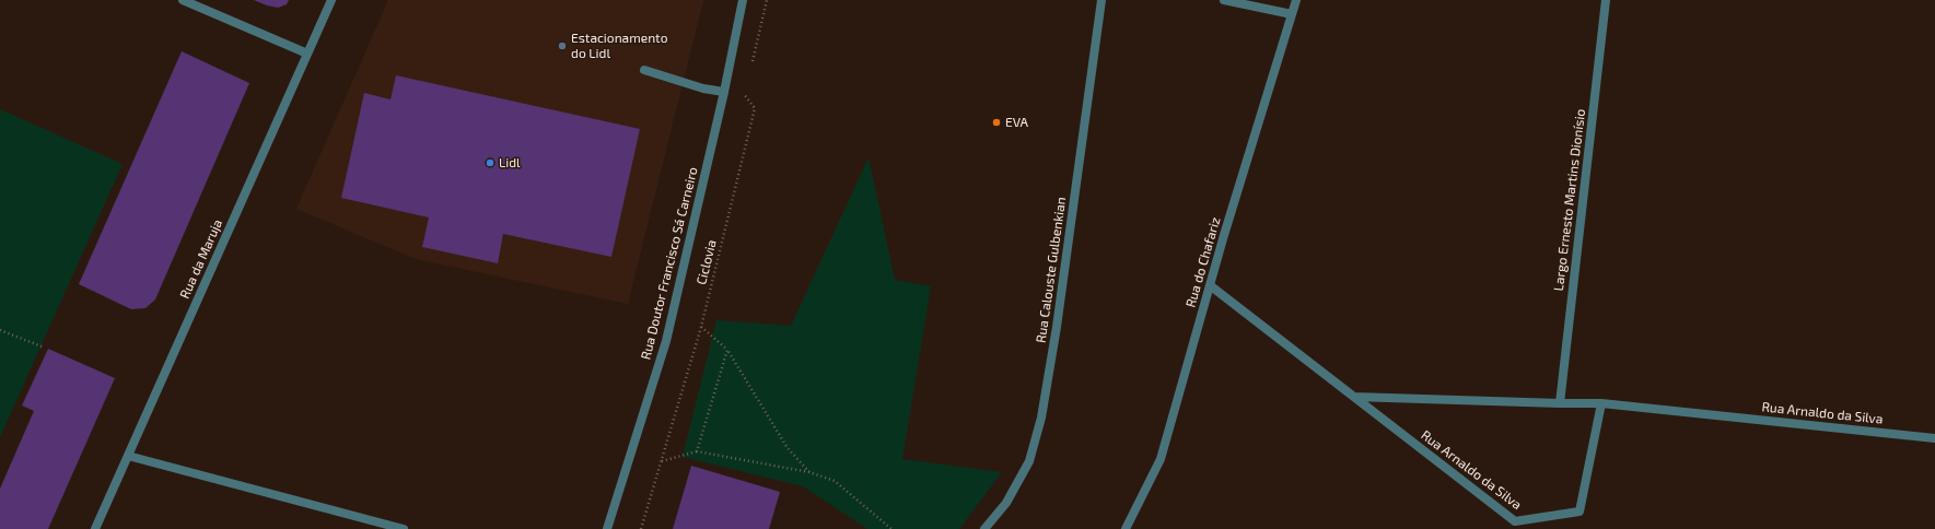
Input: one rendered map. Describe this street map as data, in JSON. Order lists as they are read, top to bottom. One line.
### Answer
{"streets":{"street":["Largo Ernesto Martins Dionísio","Rua da Maruja","Rua do Chafariz","Rua Doutor Francisco Sá Carneiro","Rua Calouste Gulbenkian","Rua Arnaldo da Silva"],"path":["Ciclovia"]},"crossings":[["Largo Ernesto Martins Dionísio","Rua Arnaldo da Silva"],["Rua do Chafariz","Rua Arnaldo da Silva"]],"places":["Estacionamento do Lidl","EVA","Lidl"]}
